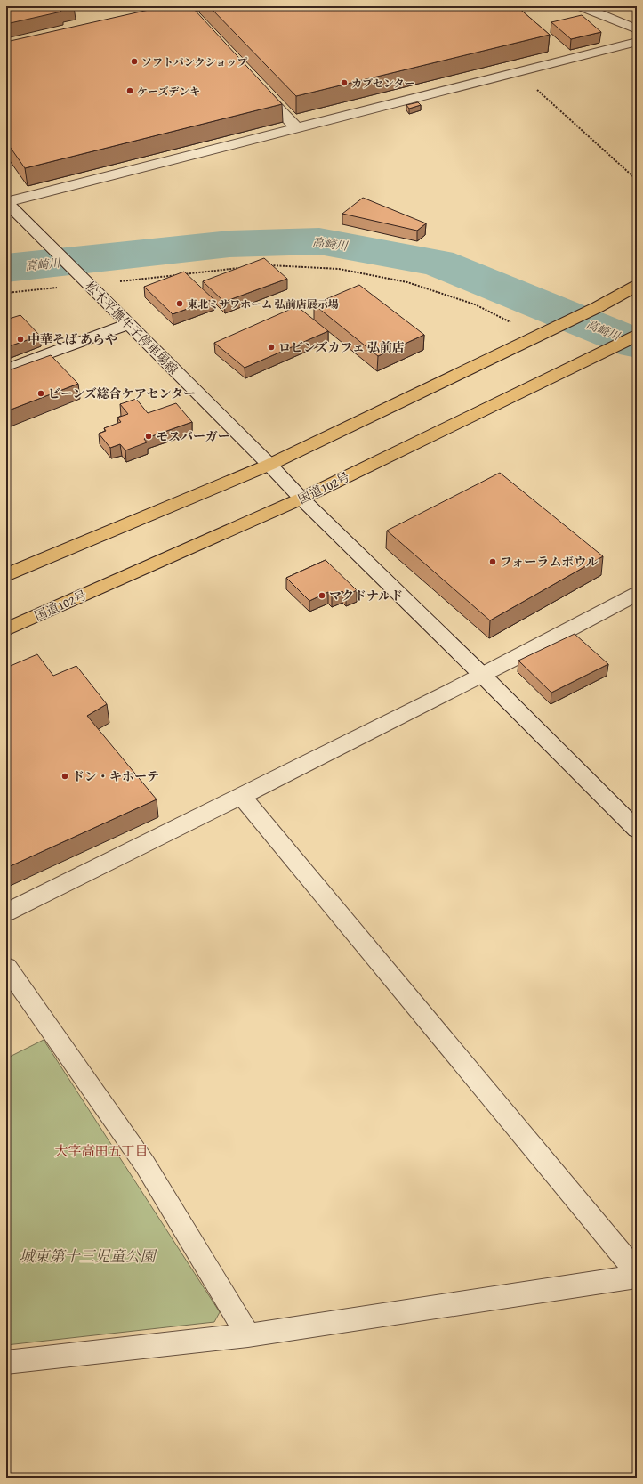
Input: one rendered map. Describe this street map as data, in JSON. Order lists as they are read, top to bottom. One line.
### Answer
{"streets":{"highway":["国道102号"],"street":["松木平撫牛子停車場線"]},"crossings":[["松木平撫牛子停車場線","国道102号"]],"districts":["大字高田五丁目"],"water":["高崎川"],"parks":["城東第十三児童公園"],"places":["ソフトバンクショップ","カブセンター","ケーズデンキ","東北ミサワホーム 弘前店展示場","中華そば あらや","ロビンズカフェ 弘前店","ビーンズ総合ケアセンター","モスバーガー","フォーラムボウル","マクドナルド","ドン・キホーテ"]}
